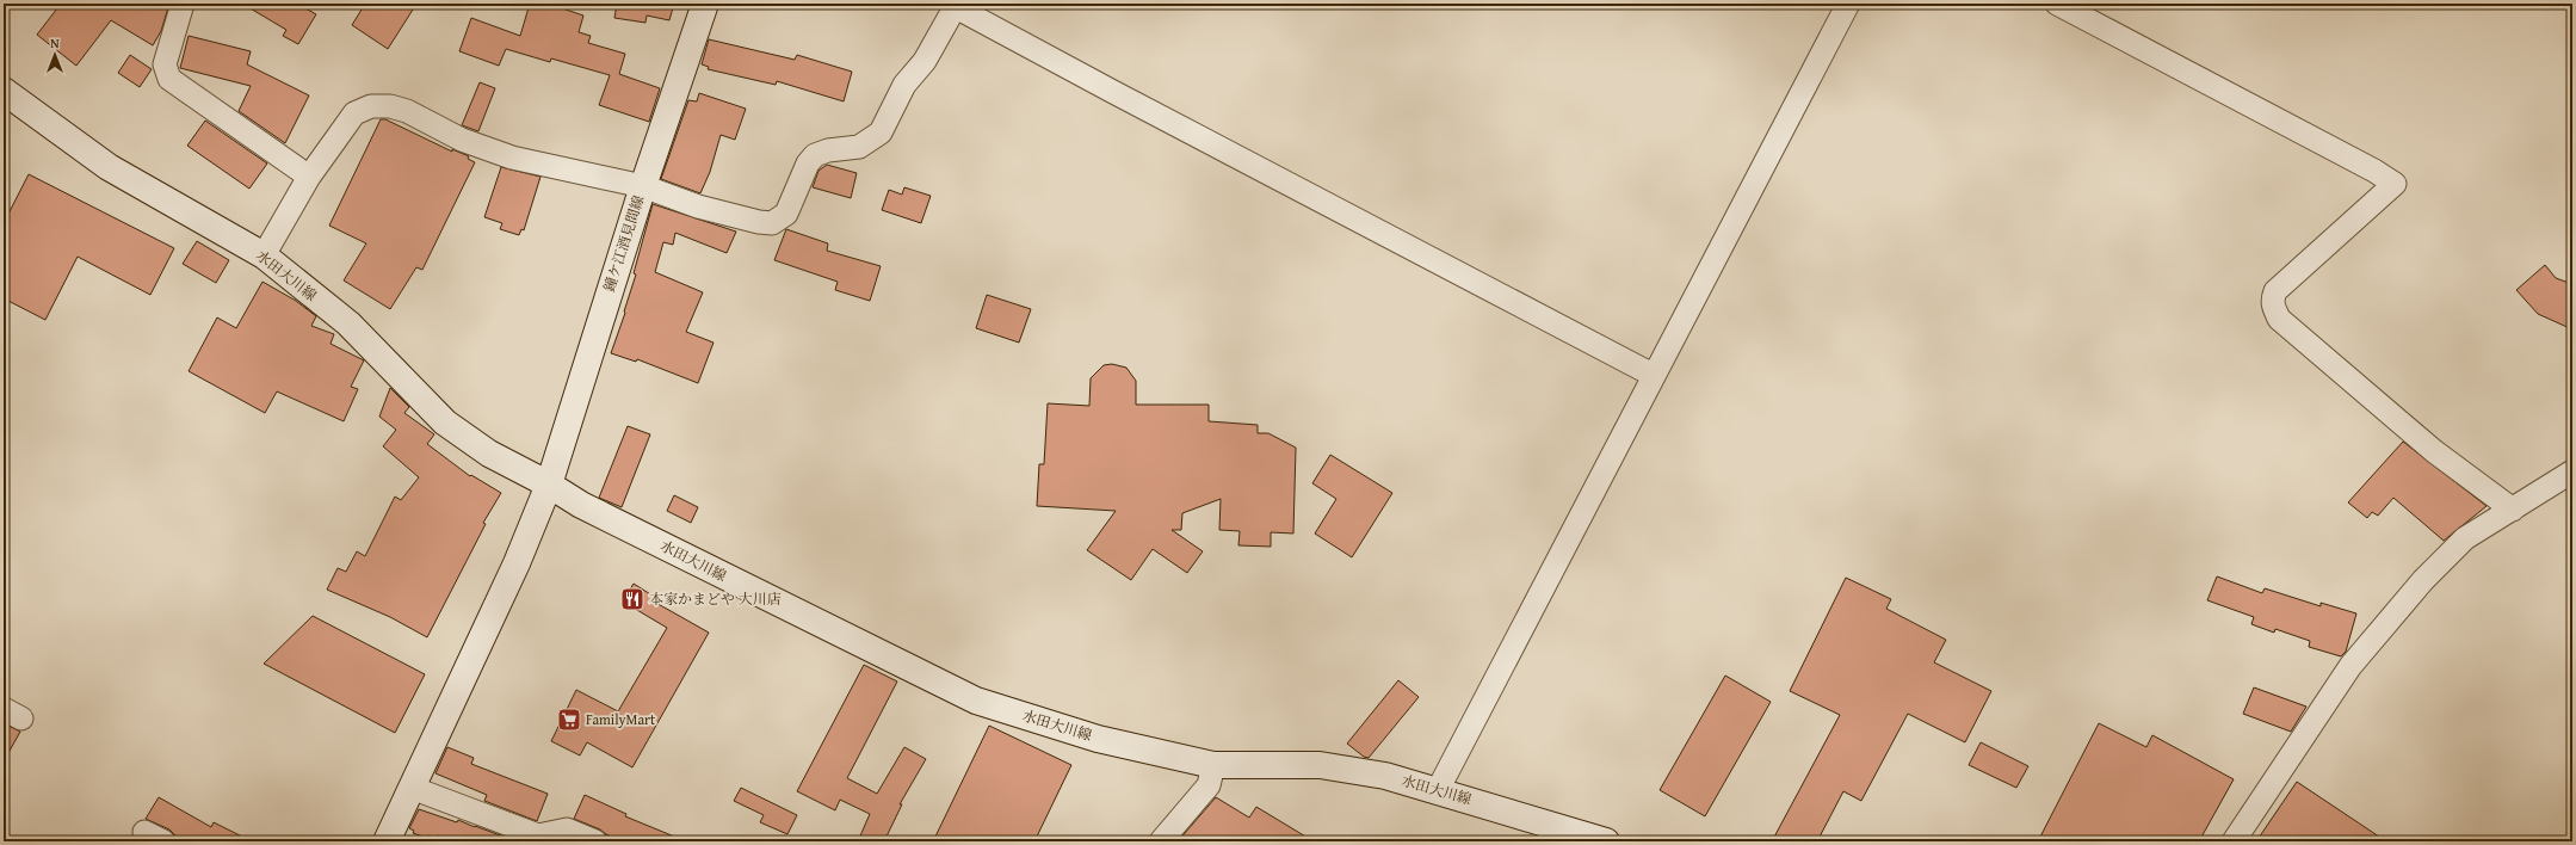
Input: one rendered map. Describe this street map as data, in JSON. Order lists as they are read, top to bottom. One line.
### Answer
{"streets":{"main road":["鐘ケ江酒見間線","水田大川線"]},"crossings":[["鐘ケ江酒見間線","水田大川線"]],"places":{"restaurant":["本家かまどや 大川店"],"supermarket":["FamilyMart"]},"north":"top"}
